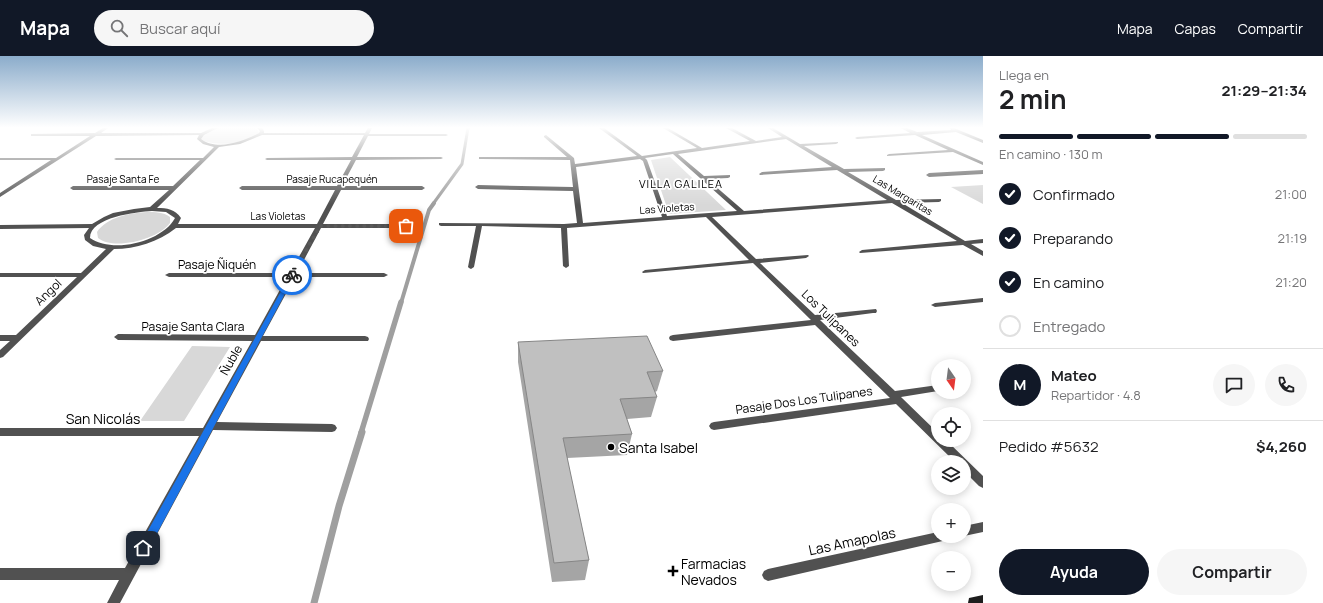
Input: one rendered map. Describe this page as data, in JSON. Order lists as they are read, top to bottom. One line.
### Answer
{"streets":{"street":["Pasaje Santa Fe","Pasaje Rucapequén","Las Margaritas","Las Violetas","Pasaje Ñiquén","Angol","Los Tulipanes","Pasaje Santa Clara","Ñuble","Pasaje Dos Los Tulipanes","San Nicolás","Las Amapolas"]},"crossings":[["Pasaje Rucapequén","Ñuble"],["Las Margaritas","Las Violetas"],["Las Violetas","Los Tulipanes"],["Las Violetas","Ñuble"],["Pasaje Ñiquén","Ñuble"],["Los Tulipanes","Pasaje Dos Los Tulipanes"],["Pasaje Santa Clara","Ñuble"],["Ñuble","San Nicolás"]],"districts":["VILLA GALILEA"],"places":{"other":["Santa Isabel"],"health":["Farmacias Nevados"]},"north":"bottom","page":{"header":"Mapa","search":"Buscar aquí","nav":["Mapa","Capas","Compartir"],"heading":["2 min","Llega en","21:29–21:34"],"panel":["Mateo","Repartidor · 4.8","Pedido #5632","$4,260"],"bar":"En camino · 130 m","list":[["Confirmado","21:00"],["Preparando","21:19"],["En camino","21:20"],"Entregado"],"map_buttons":["+","−"],"round":"M","buttons":["Ayuda","Compartir"]}}
